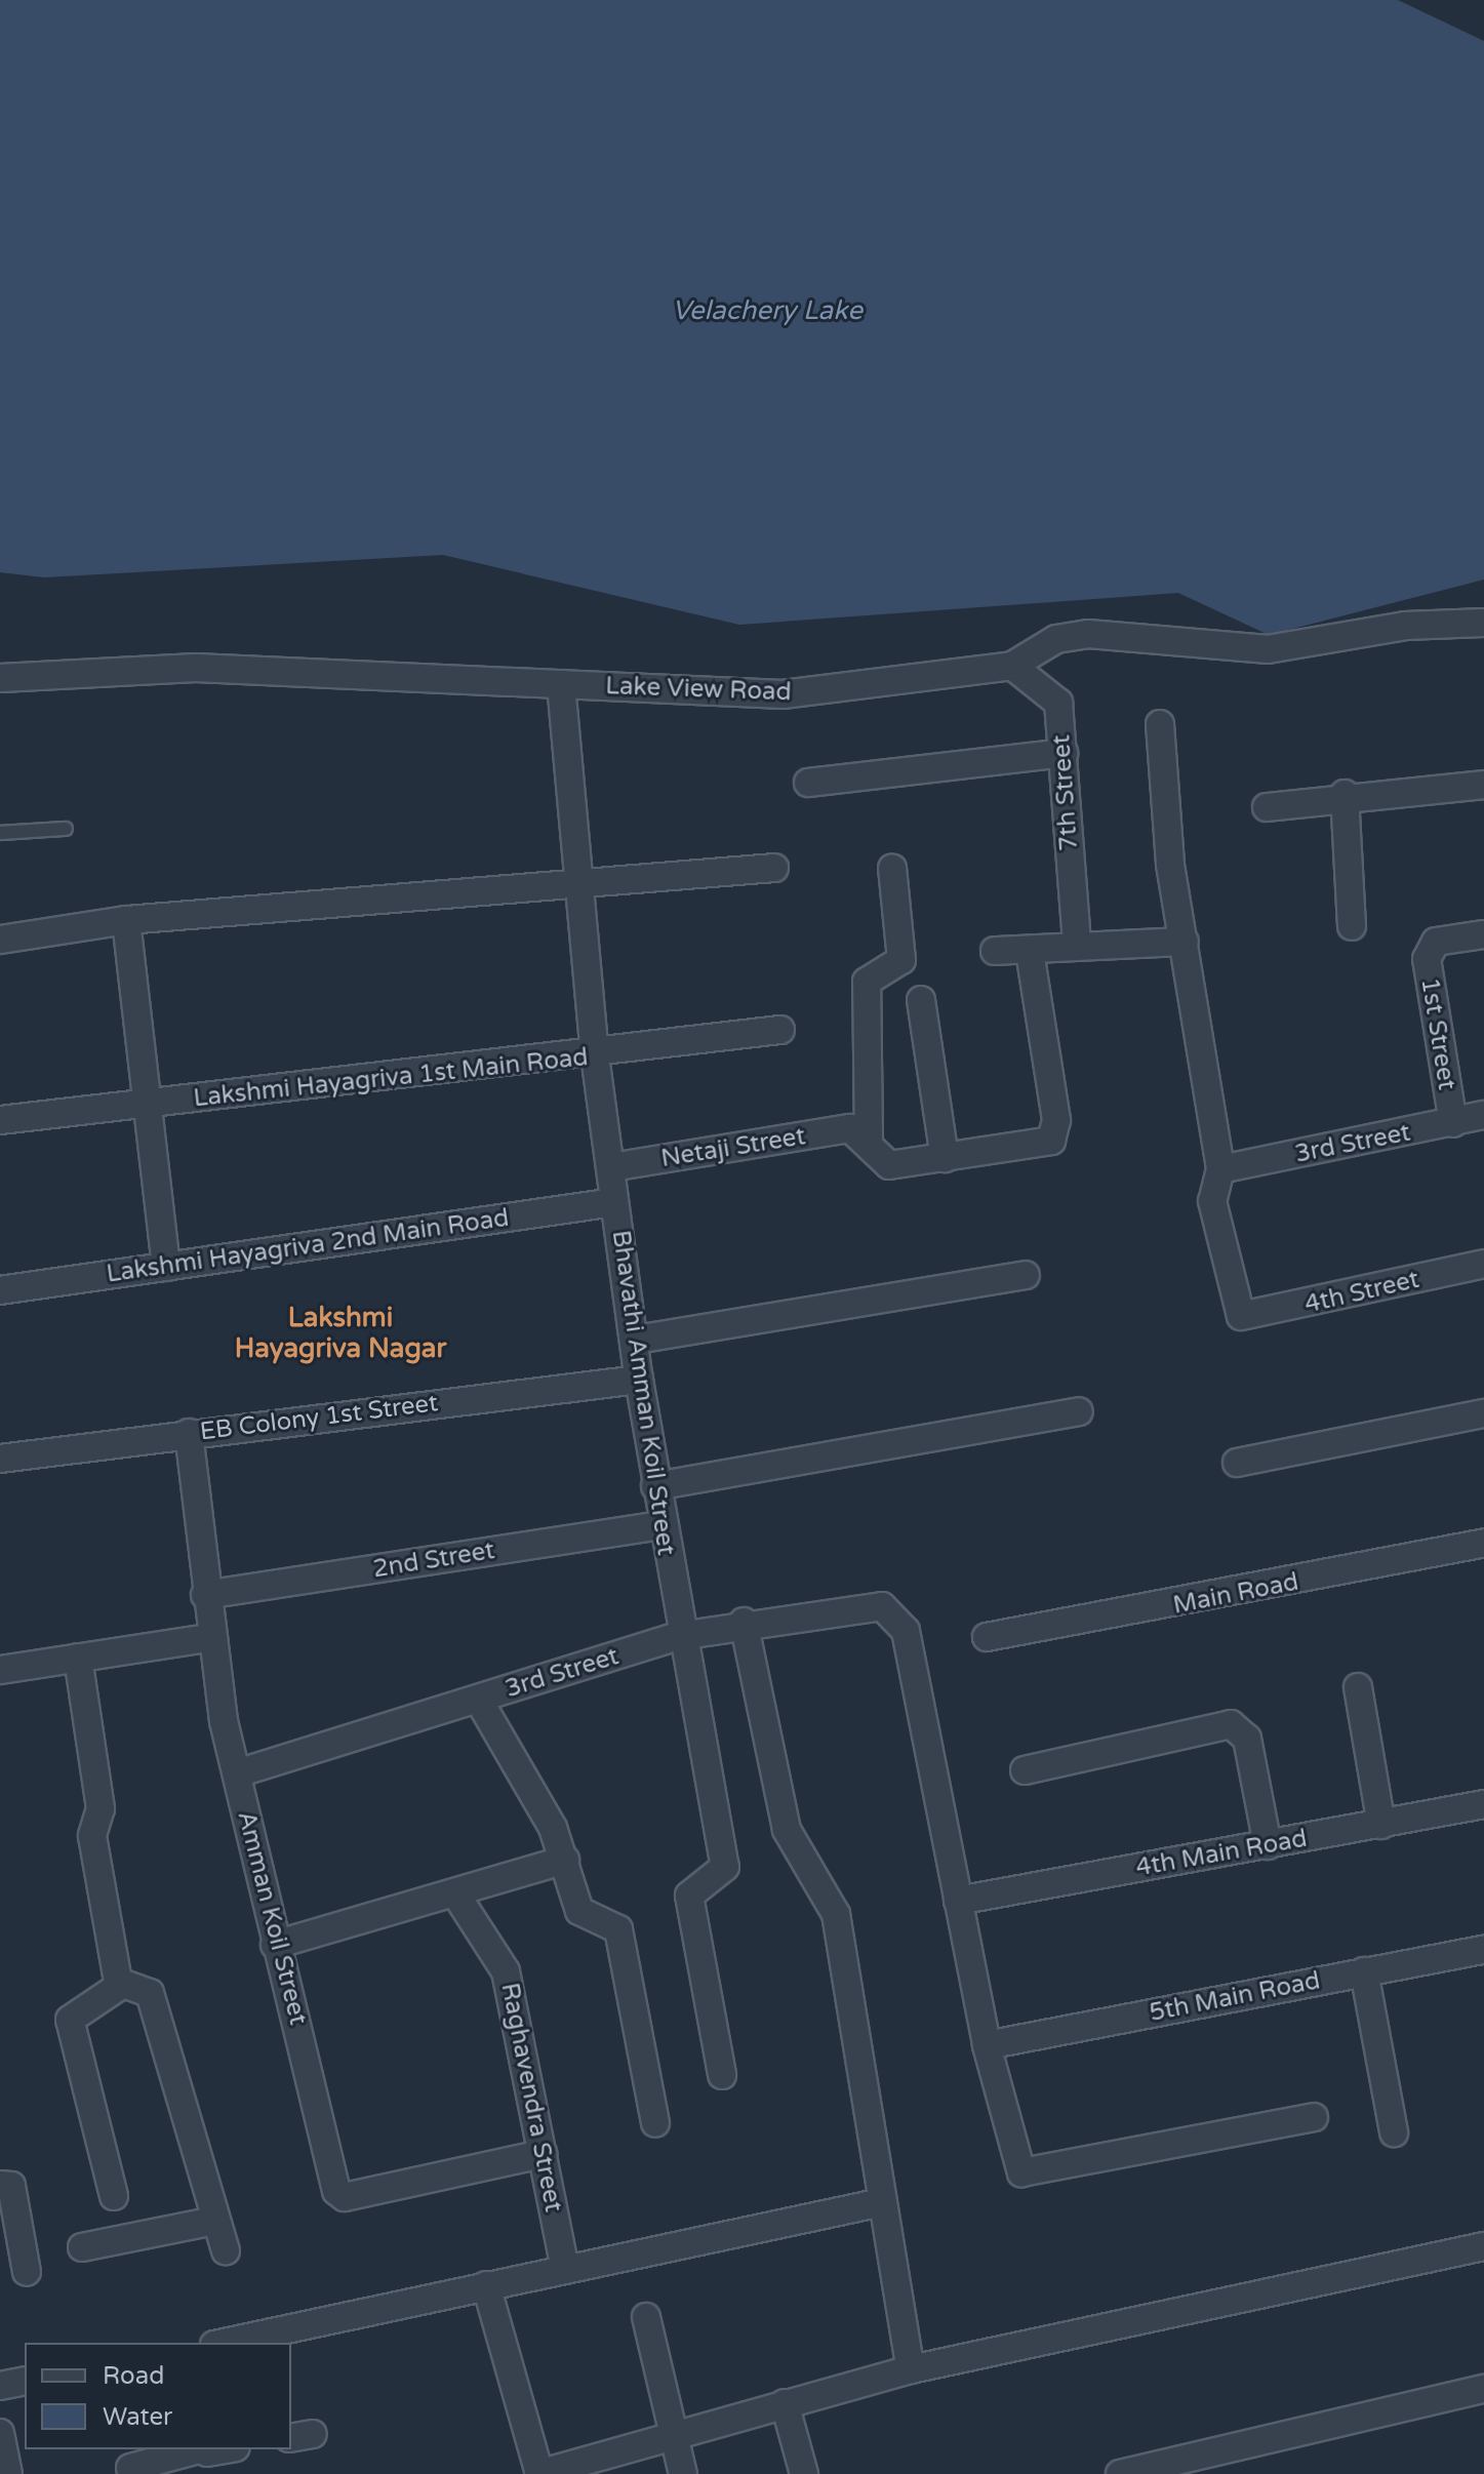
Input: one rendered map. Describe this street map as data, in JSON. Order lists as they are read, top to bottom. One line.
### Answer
{"streets":{"street":["Lake View Road","7th Street","1st Street","Lakshmi Hayagriva 1st Main Road","3rd Street","Netaji Street","Lakshmi Hayagriva 2nd Main Road","4th Street","Bhavathi Amman Koil Street","EB Colony 1st Street","2nd Street","Main Road","4th Main Road","Amman Koil Street","5th Main Road","Raghavendra Street"]},"crossings":[["Lake View Road","7th Street"],["Lake View Road","Bhavathi Amman Koil Street"],["1st Street","3rd Street"],["Lakshmi Hayagriva 1st Main Road","Bhavathi Amman Koil Street"],["3rd Street","4th Street"],["3rd Street","Bhavathi Amman Koil Street"],["3rd Street","4th Main Road"],["3rd Street","Amman Koil Street"],["Netaji Street","Bhavathi Amman Koil Street"],["Lakshmi Hayagriva 2nd Main Road","Bhavathi Amman Koil Street"],["Bhavathi Amman Koil Street","EB Colony 1st Street"],["Bhavathi Amman Koil Street","2nd Street"],["EB Colony 1st Street","Amman Koil Street"],["2nd Street","Amman Koil Street"],["Amman Koil Street","Raghavendra Street"]],"districts":["Lakshmi Hayagriva Nagar"],"water":["Velachery Lake"],"legend":["Road","Water"]}
